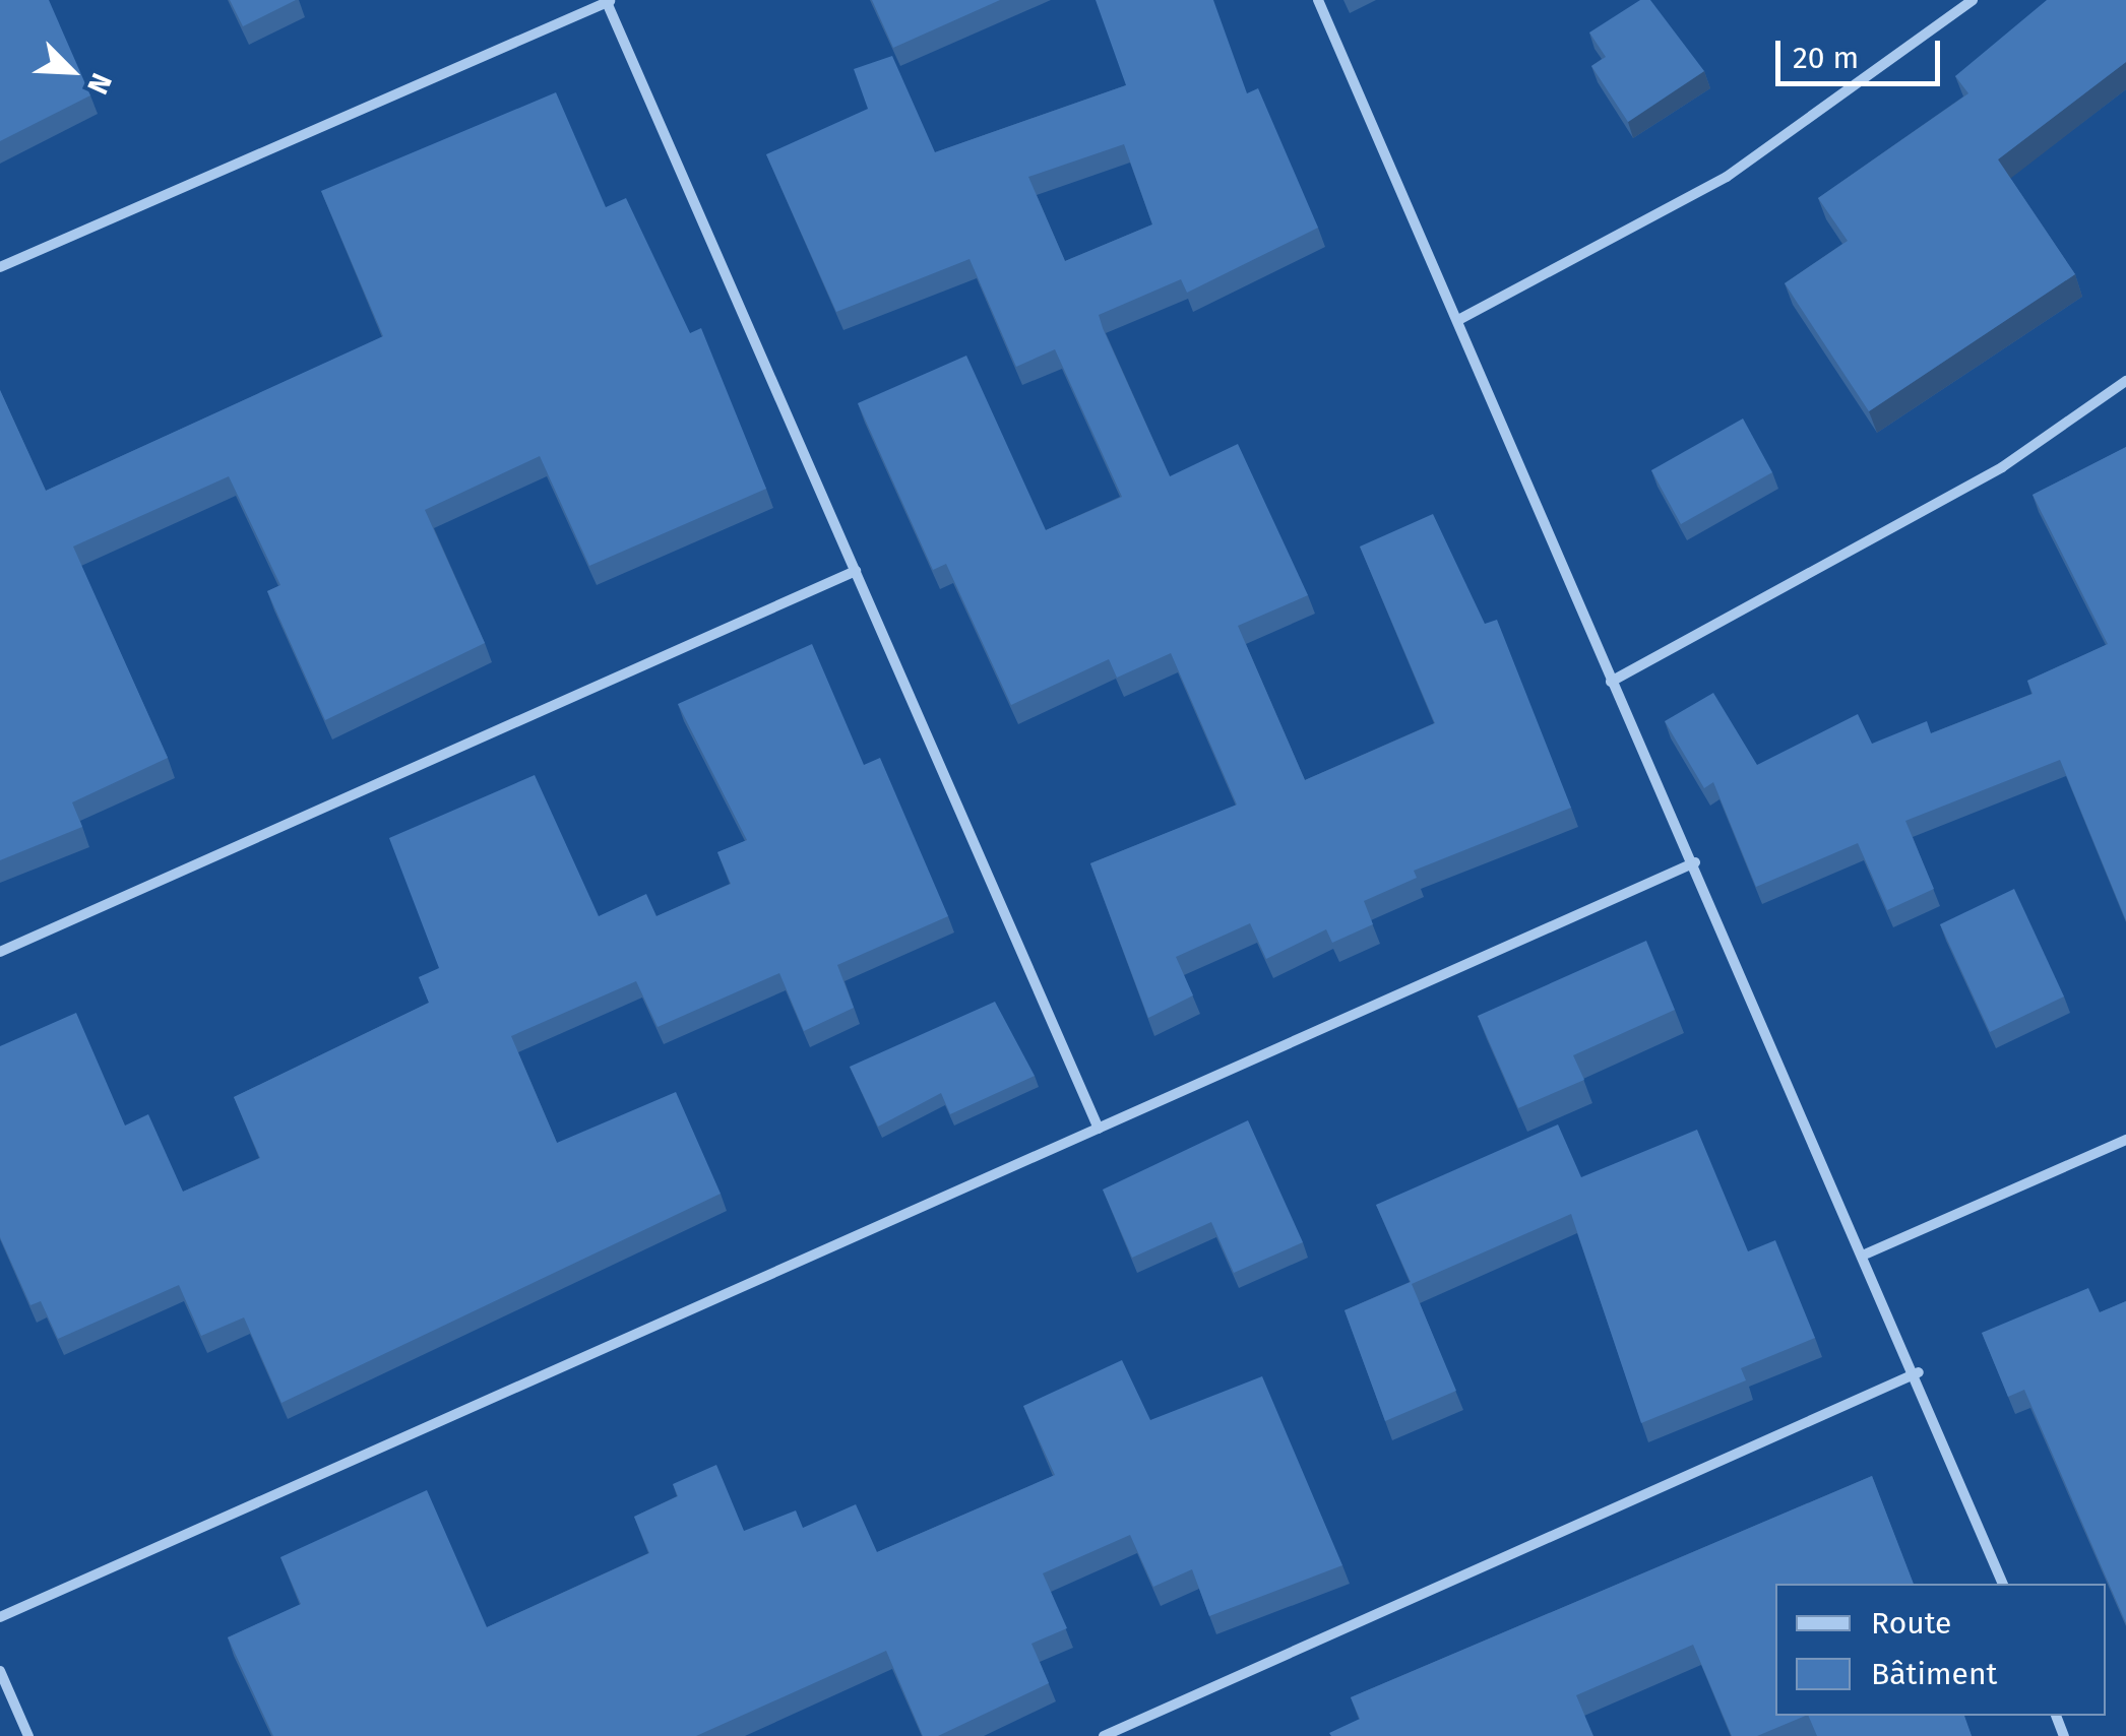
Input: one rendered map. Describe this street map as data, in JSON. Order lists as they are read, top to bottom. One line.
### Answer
{"legend":["Route","Bâtiment"],"scale_bar":"20 m","north":"bottom right"}
